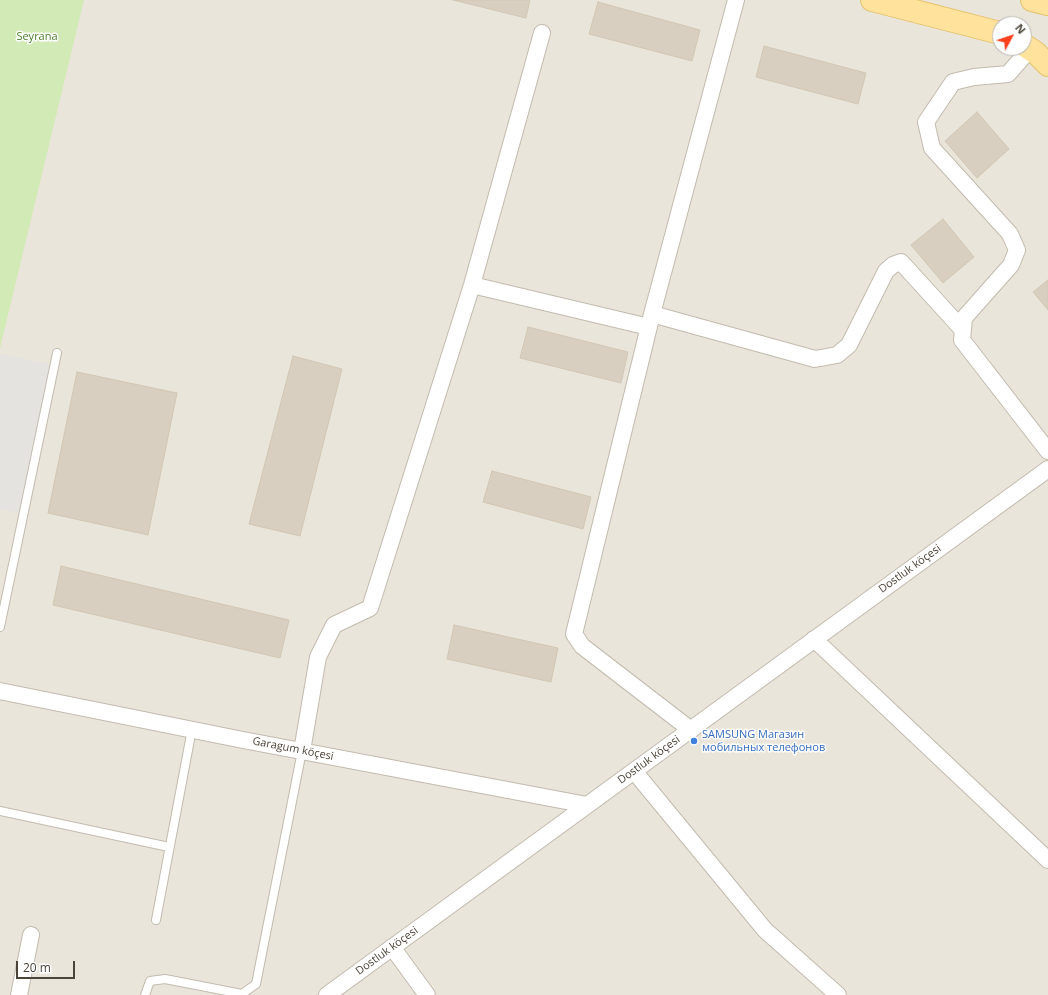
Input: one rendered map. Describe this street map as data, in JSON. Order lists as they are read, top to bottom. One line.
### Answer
{"streets":{"street":["Dostluk köçesi","Garagum köçesi"]},"crossings":[["Dostluk köçesi","Garagum köçesi"]],"parks":["Seyrana"],"places":["SAMSUNG Магазин мобильных телефонов"],"scale_bar":"20 m","north":"top right"}
